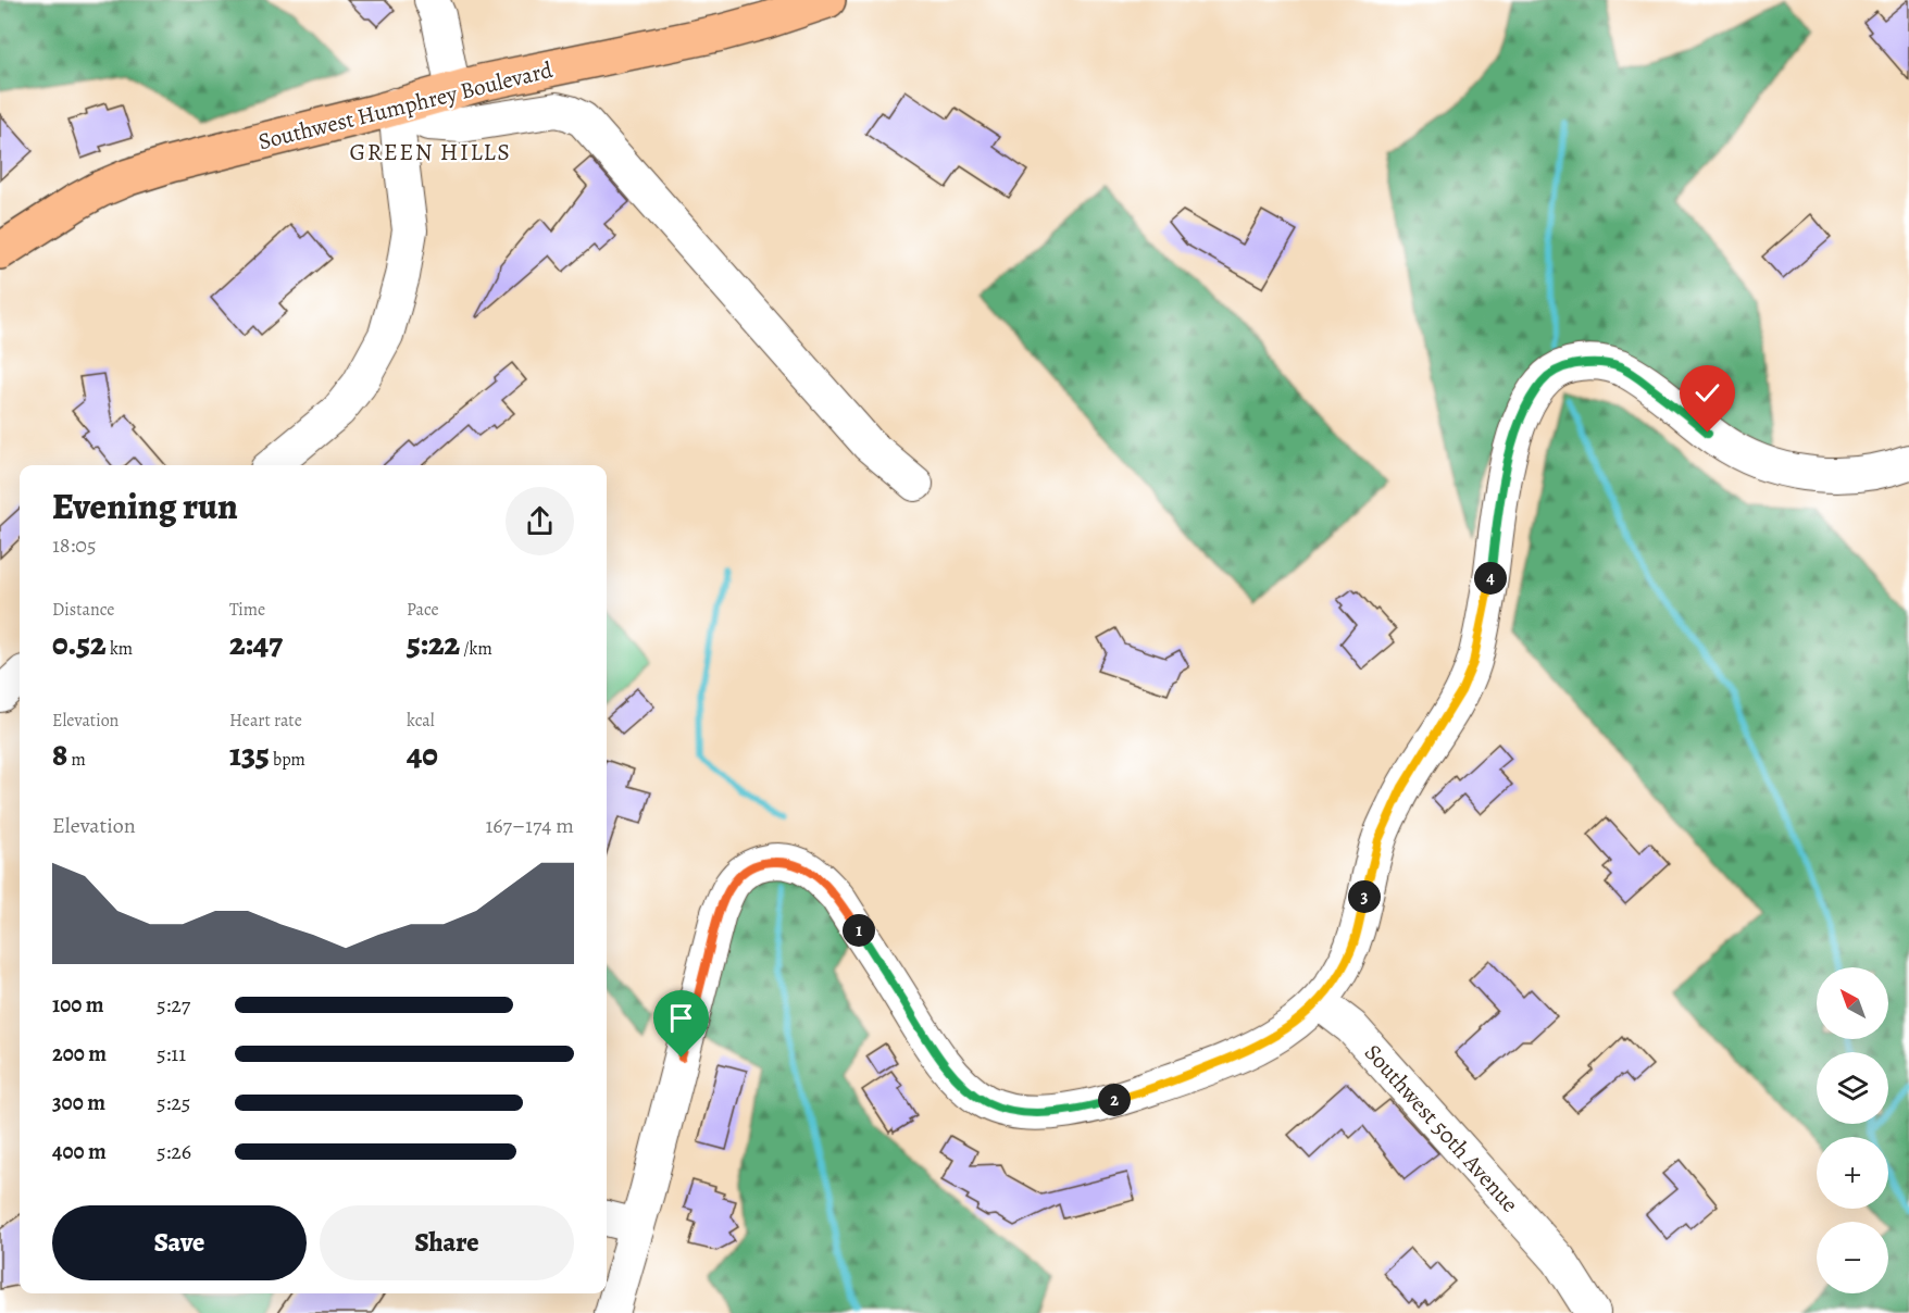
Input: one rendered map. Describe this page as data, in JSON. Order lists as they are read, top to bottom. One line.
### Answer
{"streets":{"main road":["Southwest Humphrey Boulevard"],"street":["Southwest 50th Avenue"]},"districts":["GREEN HILLS"],"north":"top left","page":{"heading":["Evening run","18:05"],"pins":["4","3","1","2"],"stats":[["Distance","0.52 km"],["Time","2:47"],["Pace","5:22 /km"],["Elevation","8 m"],["Heart rate","135 bpm"],["kcal","40"]],"chart":["Elevation","167–174 m"],"map_buttons":["+","−"],"list":[{"name":"100 m","note":"5:27"},{"name":"200 m","note":"5:11"},{"name":"300 m","note":"5:25"},{"name":"400 m","note":"5:26"}],"buttons":["Save","Share"]}}
